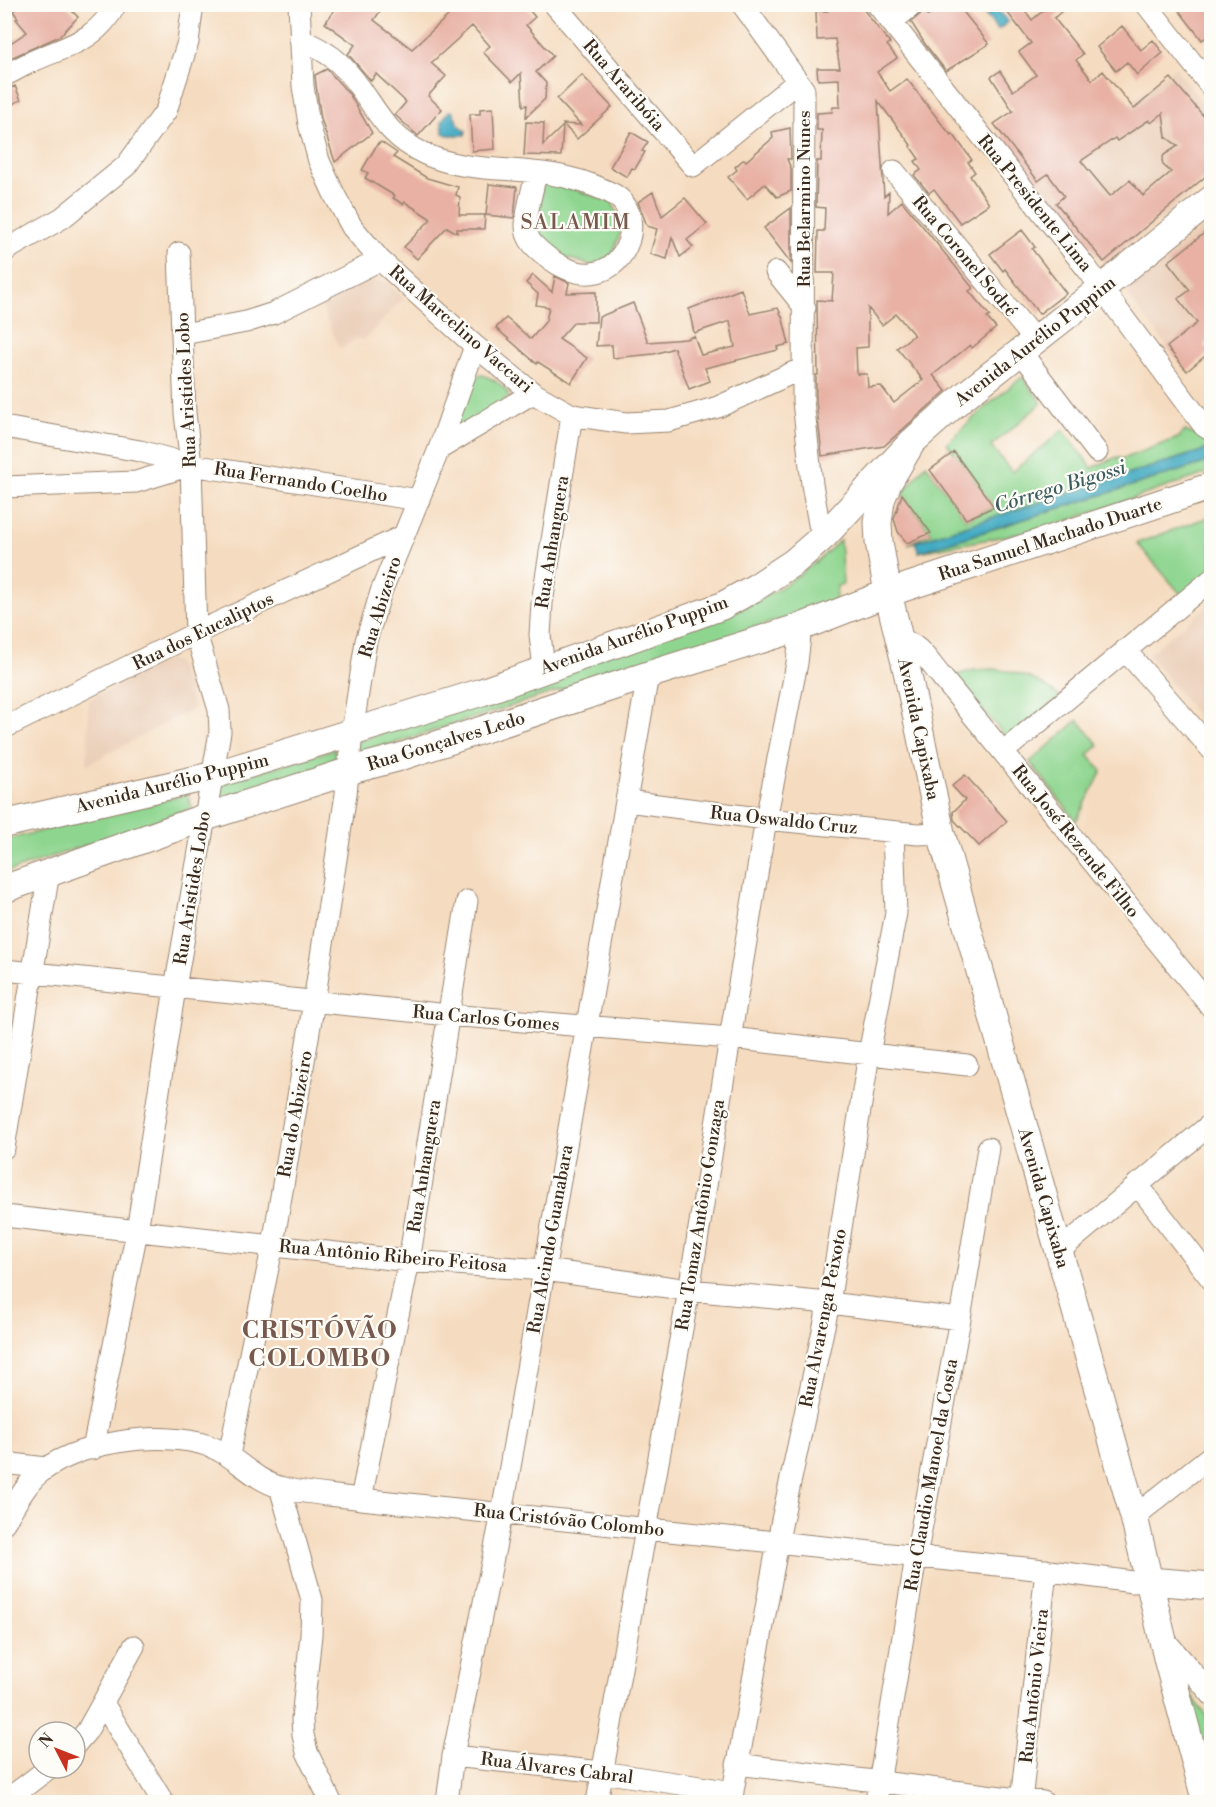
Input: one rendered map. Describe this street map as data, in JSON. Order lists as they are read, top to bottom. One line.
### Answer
{"streets":{"main road":["Avenida Aurélio Puppim","Rua Samuel Machado Duarte","Avenida Capixaba","Rua Gonçalves Ledo"],"street":["Rua Araribóia","Rua Belarmino Nunes","Rua Presidente Lima","Rua Coronel Sodré","Rua Marcelino Vaccari","Rua Aristides Lobo","Rua Fernando Coelho","Rua Anhanguera","Rua Abizeiro","Rua dos Eucaliptos","Rua Oswaldo Cruz","Rua José Rezende Filho","Rua Carlos Gomes","Rua do Abizeiro","Rua Tomaz Antônio Gonzaga","Rua Alcindo Guanabara","Rua Antônio Ribeiro Feitosa","Rua Alvarenga Peixoto","Rua Claudio Manoel da Costa","Rua Cristóvão Colombo","Rua Antõnio Vieira","Rua Álvares Cabral"]},"crossings":[["Rua Araribóia","Rua Belarmino Nunes"],["Rua Belarmino Nunes","Rua Marcelino Vaccari"],["Rua Belarmino Nunes","Avenida Aurélio Puppim"],["Rua Presidente Lima","Avenida Aurélio Puppim"],["Rua Coronel Sodré","Avenida Aurélio Puppim"],["Rua Marcelino Vaccari","Rua Anhanguera"],["Rua Marcelino Vaccari","Rua Abizeiro"],["Avenida Aurélio Puppim","Rua Aristides Lobo"],["Avenida Aurélio Puppim","Rua Anhanguera"],["Avenida Aurélio Puppim","Rua Abizeiro"],["Avenida Aurélio Puppim","Avenida Capixaba"],["Rua Aristides Lobo","Rua Fernando Coelho"],["Rua Aristides Lobo","Rua dos Eucaliptos"],["Rua Aristides Lobo","Rua Gonçalves Ledo"],["Rua Aristides Lobo","Rua Carlos Gomes"],["Rua Aristides Lobo","Rua Antônio Ribeiro Feitosa"],["Rua Aristides Lobo","Rua Cristóvão Colombo"],["Rua Fernando Coelho","Rua Abizeiro"],["Rua Samuel Machado Duarte","Avenida Capixaba"],["Rua Samuel Machado Duarte","Rua Gonçalves Ledo"],["Rua Anhanguera","Rua Carlos Gomes"],["Rua Anhanguera","Rua Antônio Ribeiro Feitosa"],["Rua Anhanguera","Rua Cristóvão Colombo"],["Rua Abizeiro","Rua dos Eucaliptos"],["Rua Abizeiro","Rua Gonçalves Ledo"],["Rua Abizeiro","Rua do Abizeiro"],["Avenida Capixaba","Rua Gonçalves Ledo"],["Avenida Capixaba","Rua Oswaldo Cruz"],["Avenida Capixaba","Rua José Rezende Filho"],["Avenida Capixaba","Rua Cristóvão Colombo"],["Rua Gonçalves Ledo","Rua do Abizeiro"],["Rua Gonçalves Ledo","Rua Tomaz Antônio Gonzaga"],["Rua Gonçalves Ledo","Rua Alcindo Guanabara"],["Rua Oswaldo Cruz","Rua Tomaz Antônio Gonzaga"],["Rua Oswaldo Cruz","Rua Alcindo Guanabara"],["Rua Oswaldo Cruz","Rua Alvarenga Peixoto"],["Rua Carlos Gomes","Rua do Abizeiro"],["Rua Carlos Gomes","Rua Tomaz Antônio Gonzaga"],["Rua Carlos Gomes","Rua Alcindo Guanabara"],["Rua Carlos Gomes","Rua Alvarenga Peixoto"],["Rua do Abizeiro","Rua Antônio Ribeiro Feitosa"],["Rua do Abizeiro","Rua Cristóvão Colombo"],["Rua Tomaz Antônio Gonzaga","Rua Antônio Ribeiro Feitosa"],["Rua Tomaz Antônio Gonzaga","Rua Cristóvão Colombo"],["Rua Tomaz Antônio Gonzaga","Rua Álvares Cabral"],["Rua Alcindo Guanabara","Rua Antônio Ribeiro Feitosa"],["Rua Alcindo Guanabara","Rua Cristóvão Colombo"],["Rua Alcindo Guanabara","Rua Álvares Cabral"],["Rua Antônio Ribeiro Feitosa","Rua Alvarenga Peixoto"],["Rua Antônio Ribeiro Feitosa","Rua Claudio Manoel da Costa"],["Rua Alvarenga Peixoto","Rua Cristóvão Colombo"],["Rua Alvarenga Peixoto","Rua Álvares Cabral"],["Rua Claudio Manoel da Costa","Rua Cristóvão Colombo"],["Rua Cristóvão Colombo","Rua Antõnio Vieira"]],"districts":["SALAMIM","CRISTÓVÃO COLOMBO"],"water":["Córrego Bigossi"],"north":"top left"}
